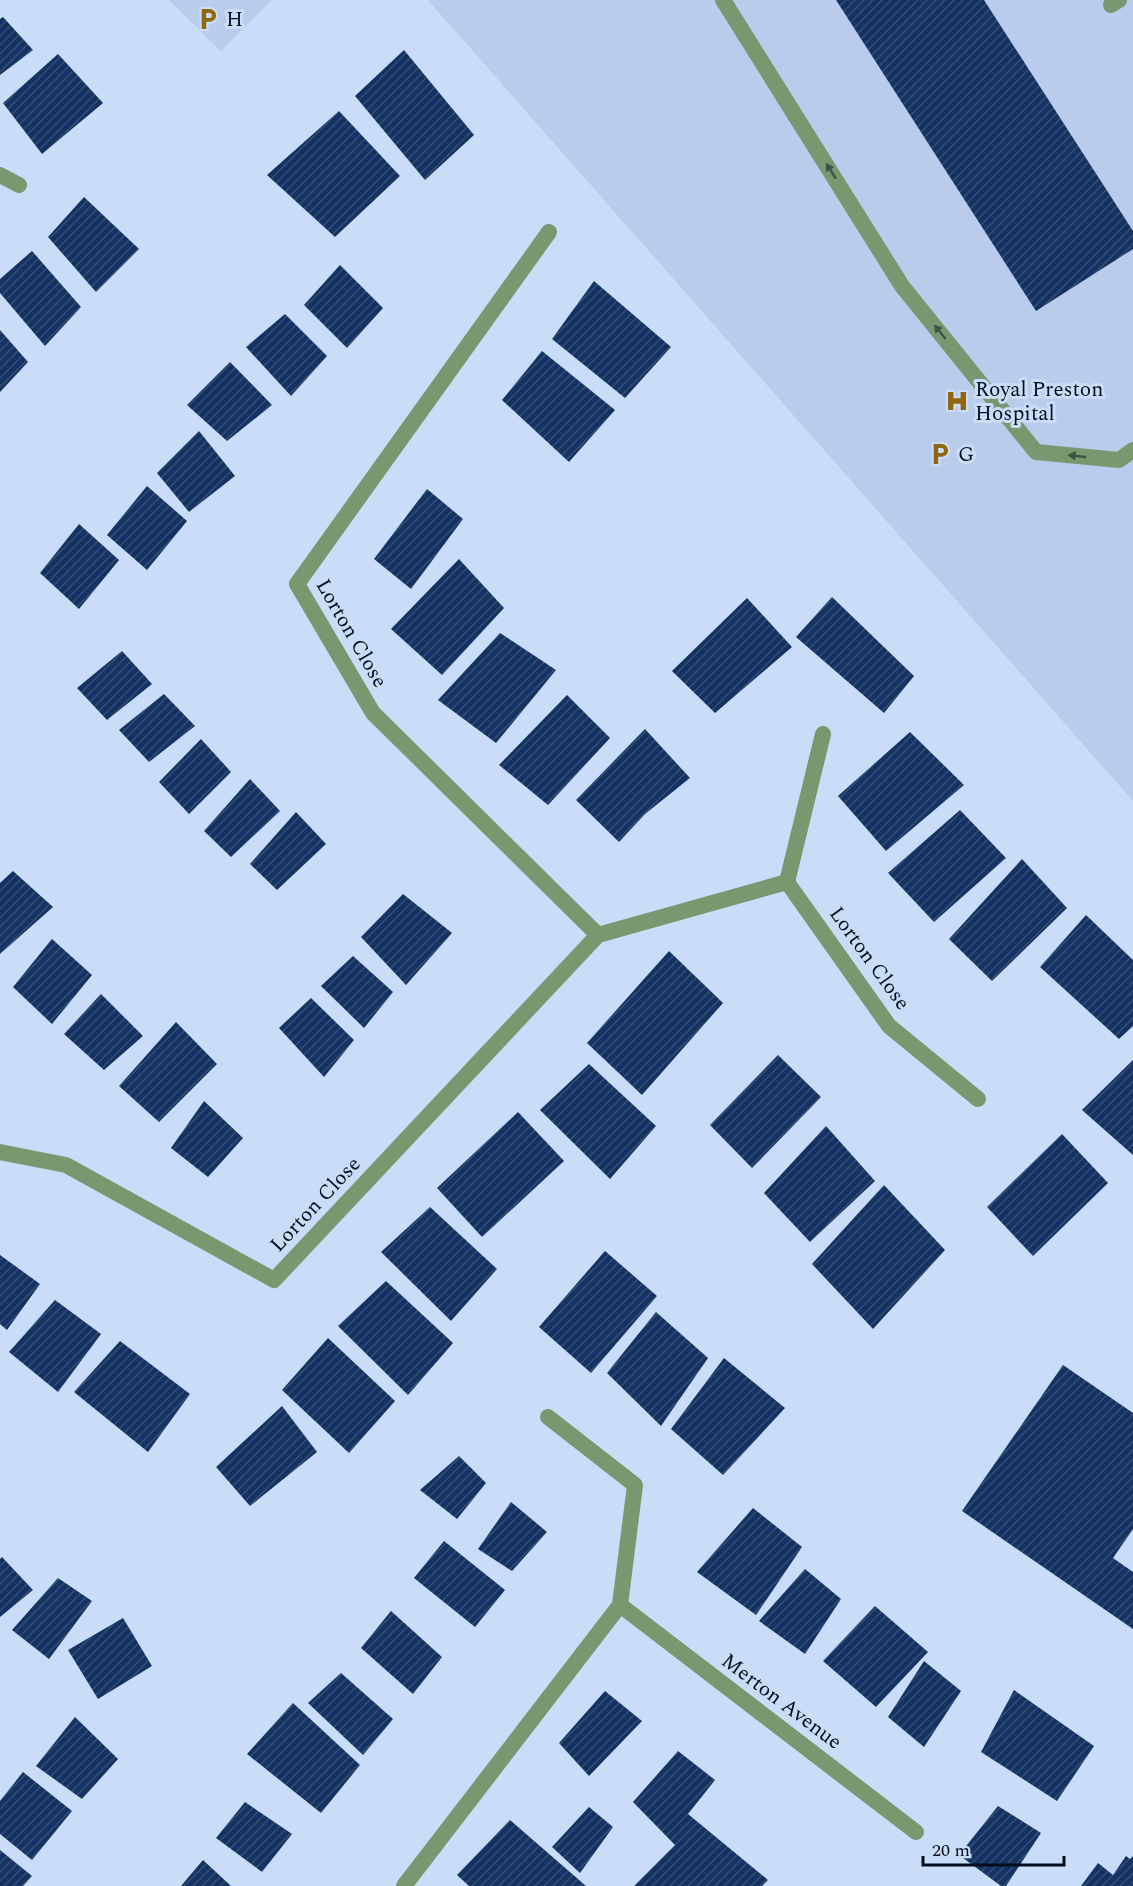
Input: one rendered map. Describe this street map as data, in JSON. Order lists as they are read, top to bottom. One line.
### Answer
{"streets":{"street":["Lorton Close","Merton Avenue"]},"places":{"parking":["H","G"],"hospital":["Royal Preston Hospital"]},"scale_bar":"20 m"}
